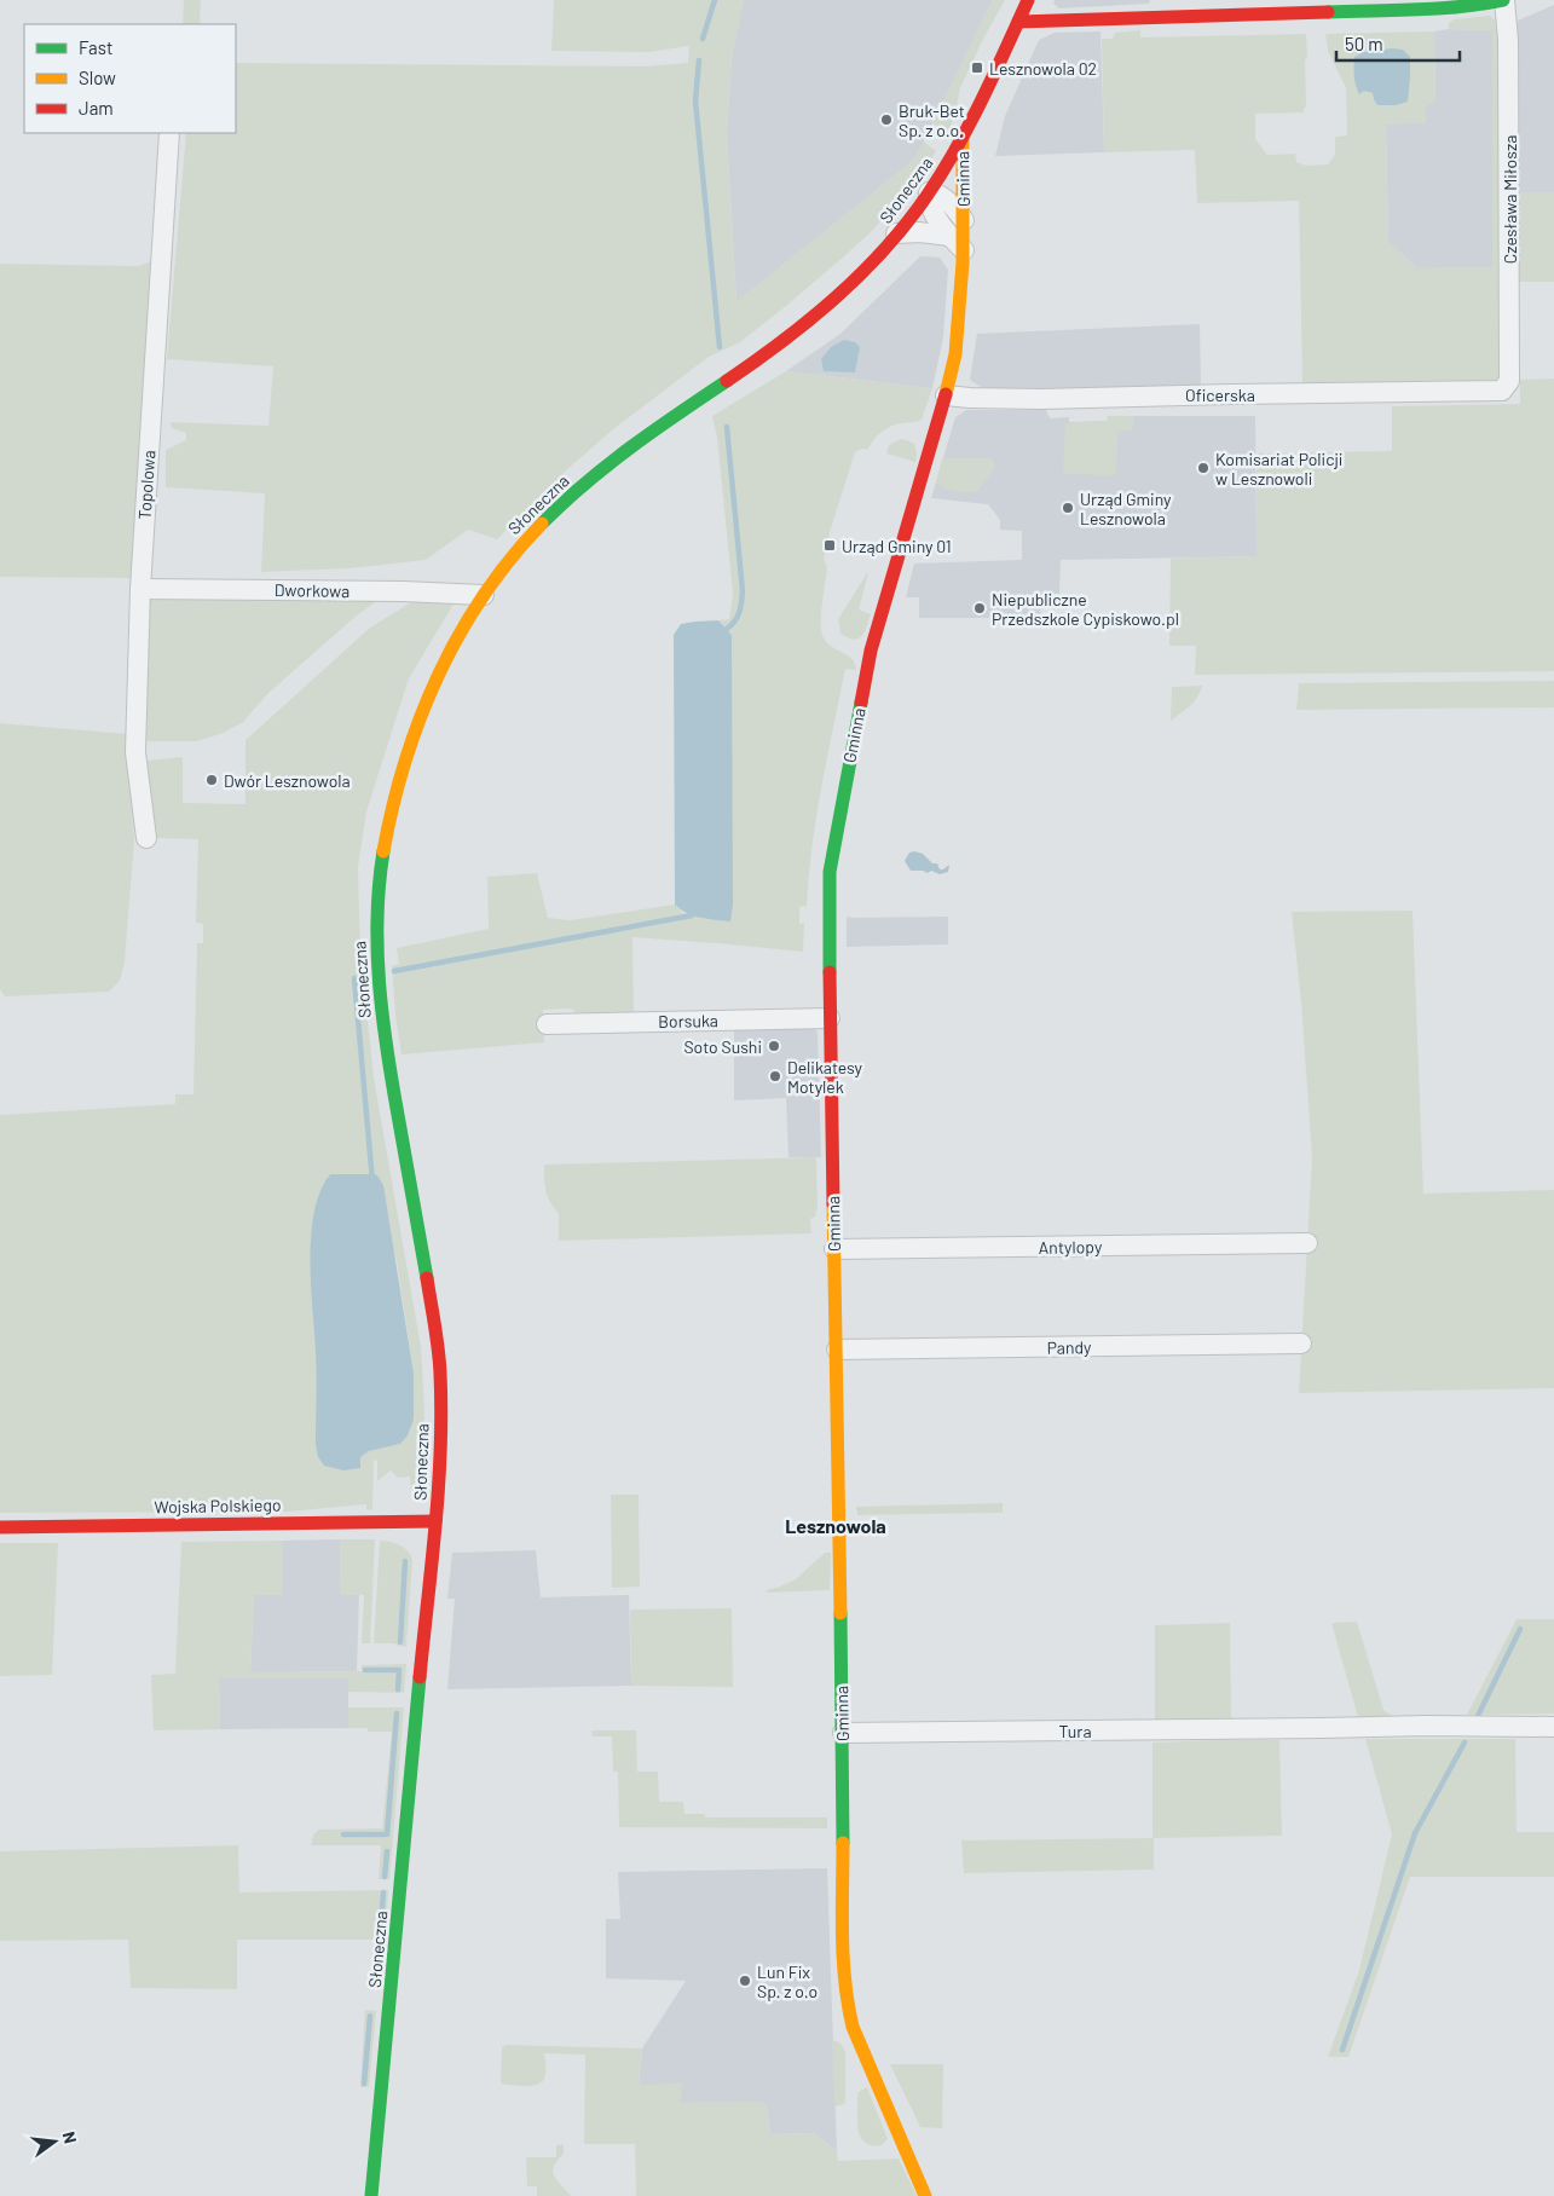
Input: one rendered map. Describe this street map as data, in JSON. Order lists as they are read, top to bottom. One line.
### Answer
{"streets":{"street":["Gminna","Słoneczna","Czesława Miłosza","Oficerska","Topolowa","Dworkowa","Borsuka","Antylopy","Pandy","Wojska Polskiego","Tura"]},"crossings":[["Gminna","Słoneczna"],["Gminna","Oficerska"],["Gminna","Borsuka"],["Gminna","Antylopy"],["Gminna","Pandy"],["Gminna","Tura"],["Słoneczna","Dworkowa"],["Słoneczna","Wojska Polskiego"],["Czesława Miłosza","Oficerska"],["Topolowa","Dworkowa"]],"districts":["Lesznowola"],"places":{"transit":["Lesznowola 02","Urząd Gminy 01"],"other":["Bruk-Bet Sp. z o.o.","Komisariat Policji w Lesznowoli","Urząd Gminy Lesznowola","Niepubliczne Przedszkole Cypiskowo.pl","Dwór Lesznowola","Soto Sushi","Delikatesy Motylek","Lun Fix Sp. z o.o"]},"legend":["Fast","Slow","Jam"],"scale_bar":"50 m","north":"right"}
